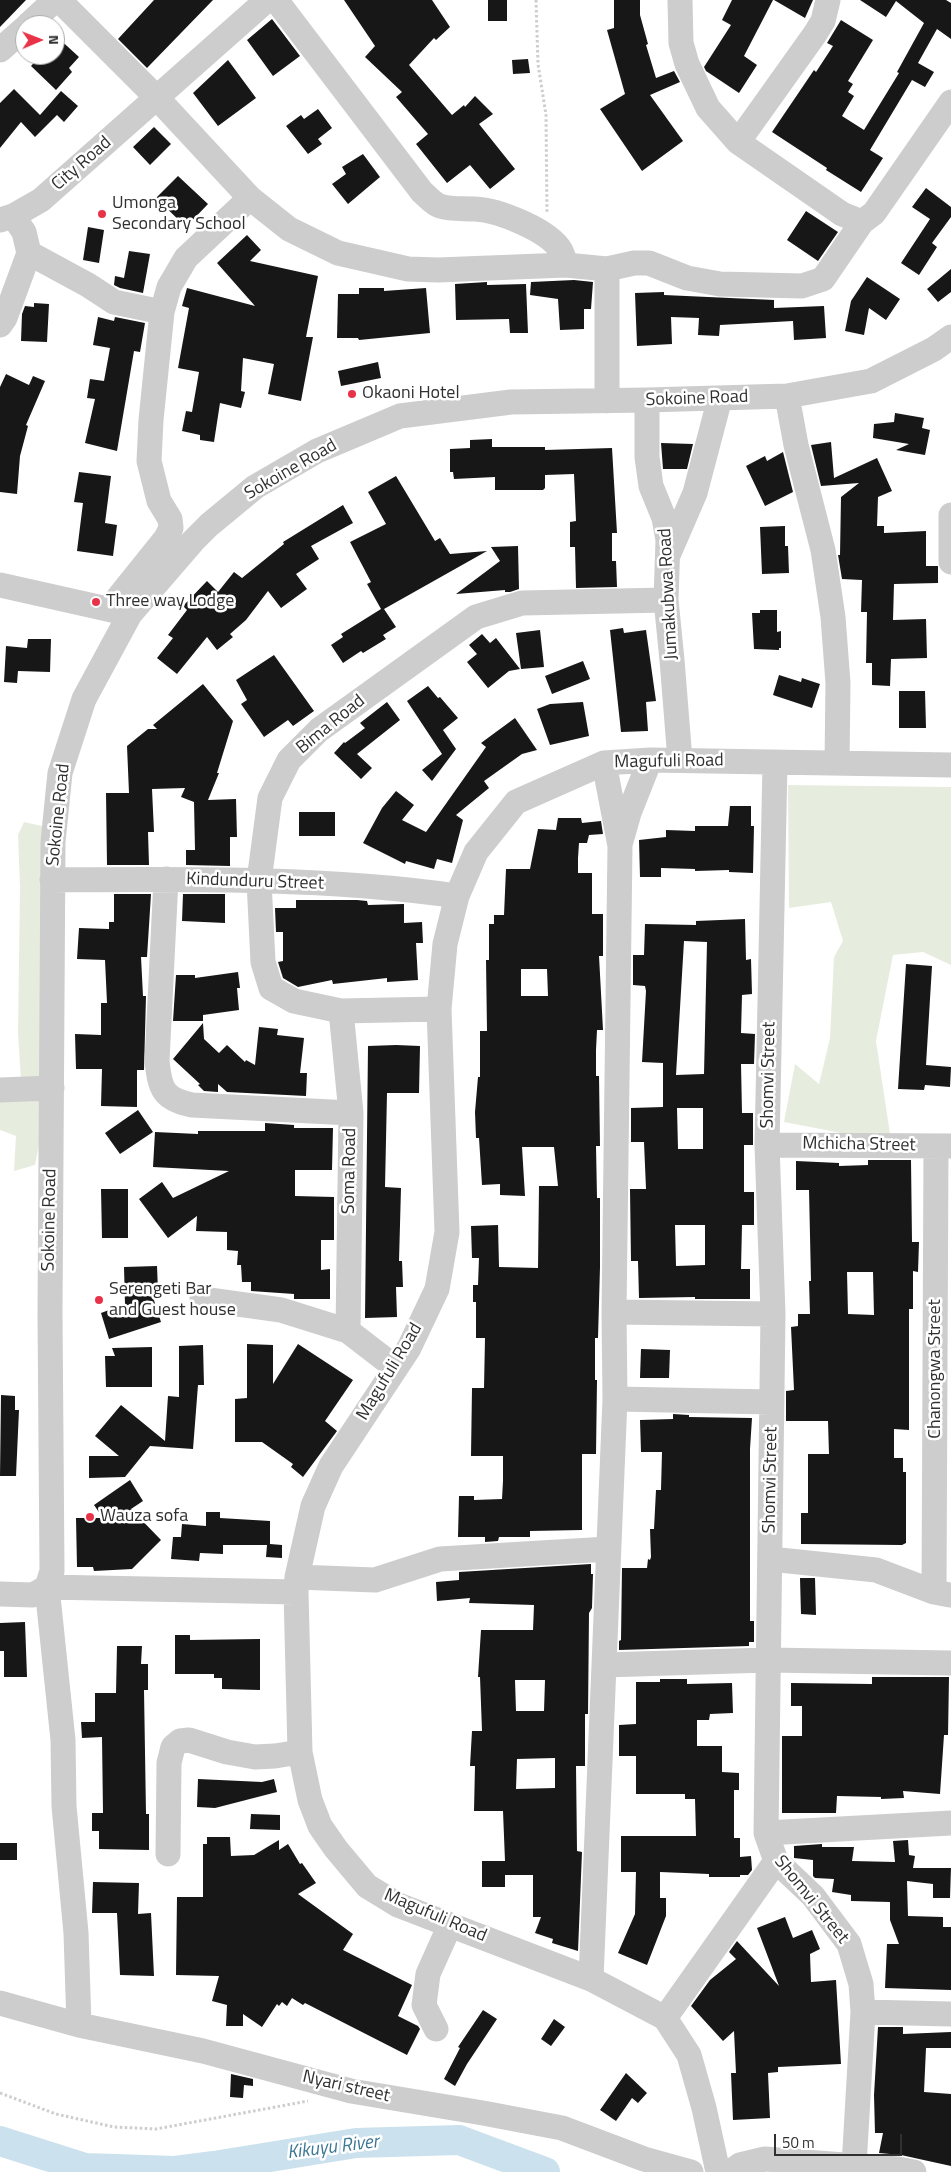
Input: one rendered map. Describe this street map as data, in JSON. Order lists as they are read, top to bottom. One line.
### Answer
{"streets":{"street":["City Road","Sokoine Road","Jumakubwa Road","Bima Road","Magufuli Road","Kindunduru Street","Shomvi Street","Mchicha Street","Soma Road","Chanongwa Street","Nyari street"]},"crossings":[["Sokoine Road","Jumakubwa Road"],["Sokoine Road","Kindunduru Street"],["Sokoine Road","Nyari street"],["Jumakubwa Road","Bima Road"],["Jumakubwa Road","Magufuli Road"],["Bima Road","Magufuli Road"],["Bima Road","Kindunduru Street"],["Bima Road","Soma Road"],["Magufuli Road","Kindunduru Street"],["Magufuli Road","Shomvi Street"],["Shomvi Street","Mchicha Street"],["Mchicha Street","Chanongwa Street"]],"water":["Kikuyu River"],"places":["Umonga Secondary School","Okaoni Hotel","Three way Lodge","Serengeti Bar and Guest house","Wauza sofa"],"scale_bar":"50 m","north":"right"}
